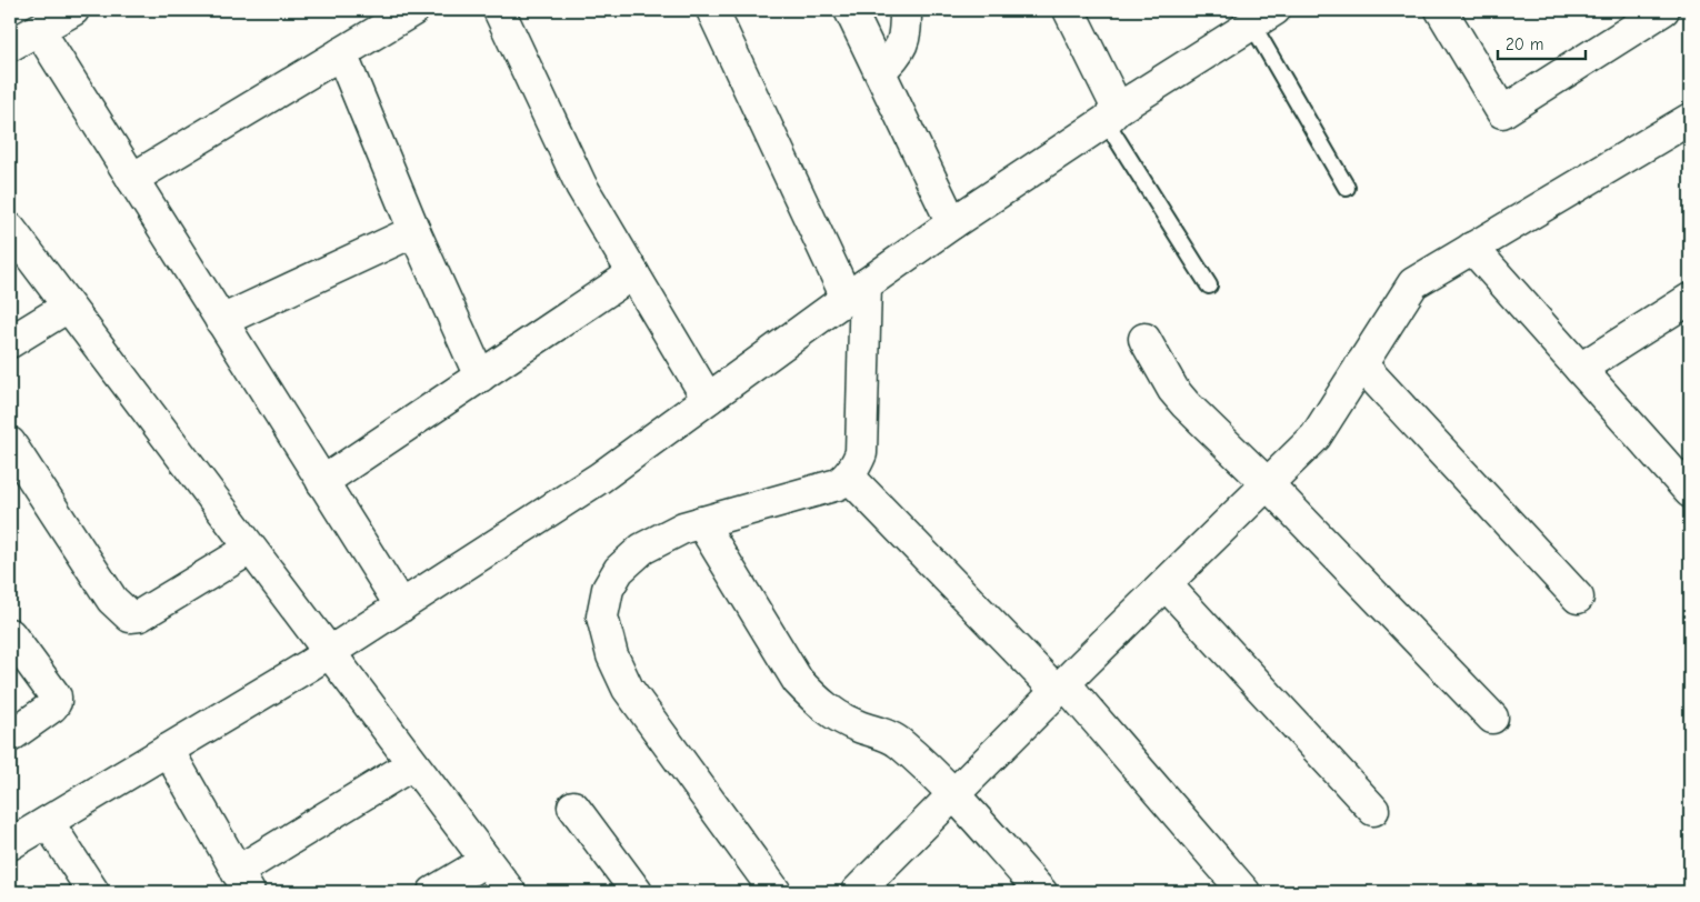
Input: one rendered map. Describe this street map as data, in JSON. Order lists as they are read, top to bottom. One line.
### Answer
{"scale_bar":"20 m"}
